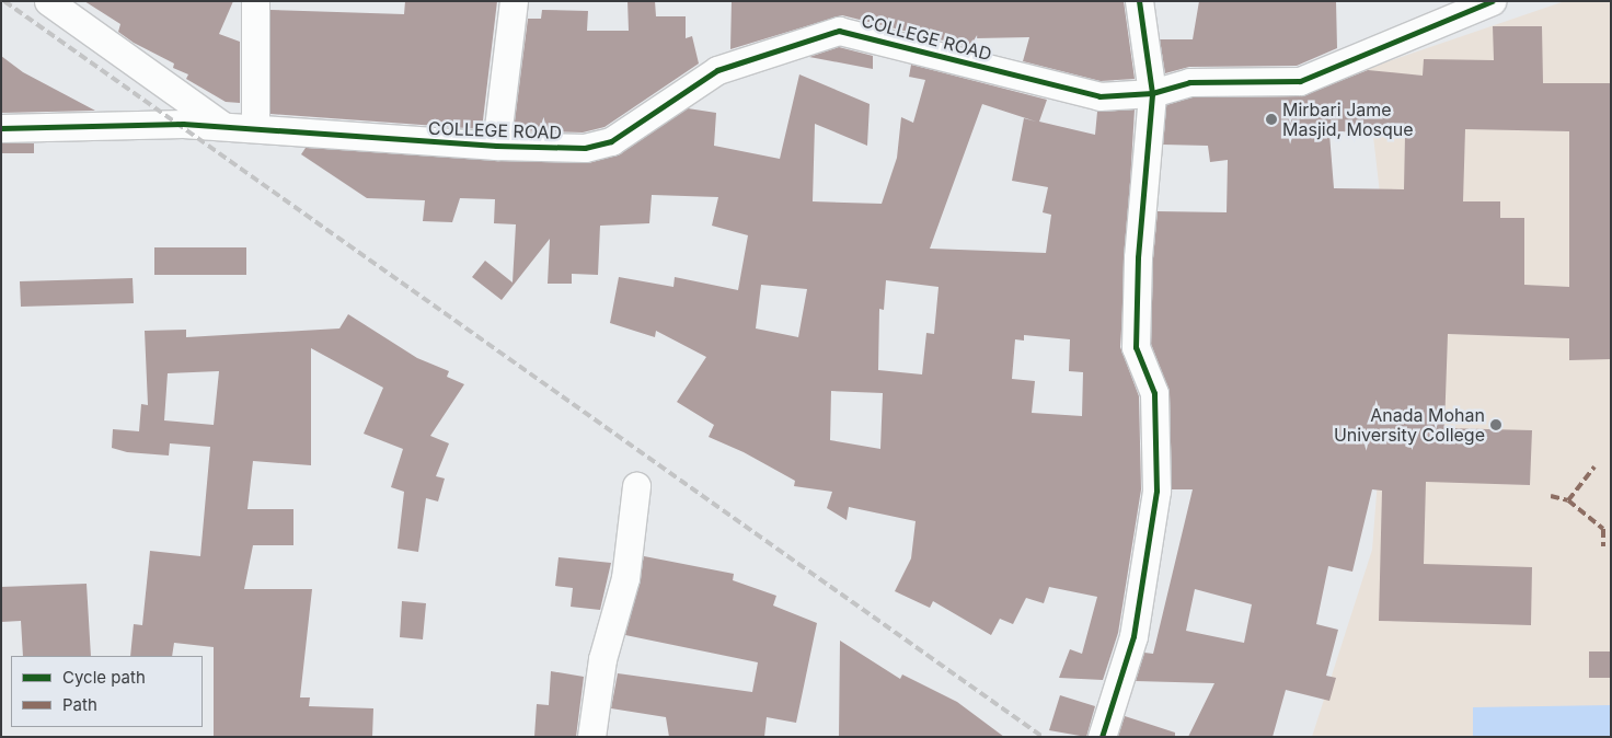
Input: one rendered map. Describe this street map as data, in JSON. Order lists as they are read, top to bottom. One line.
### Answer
{"streets":{"street":["COLLEGE ROAD"]},"places":["Mirbari Jame Masjid, Mosque","Anada Mohan University College"],"legend":["Cycle path","Path"]}
